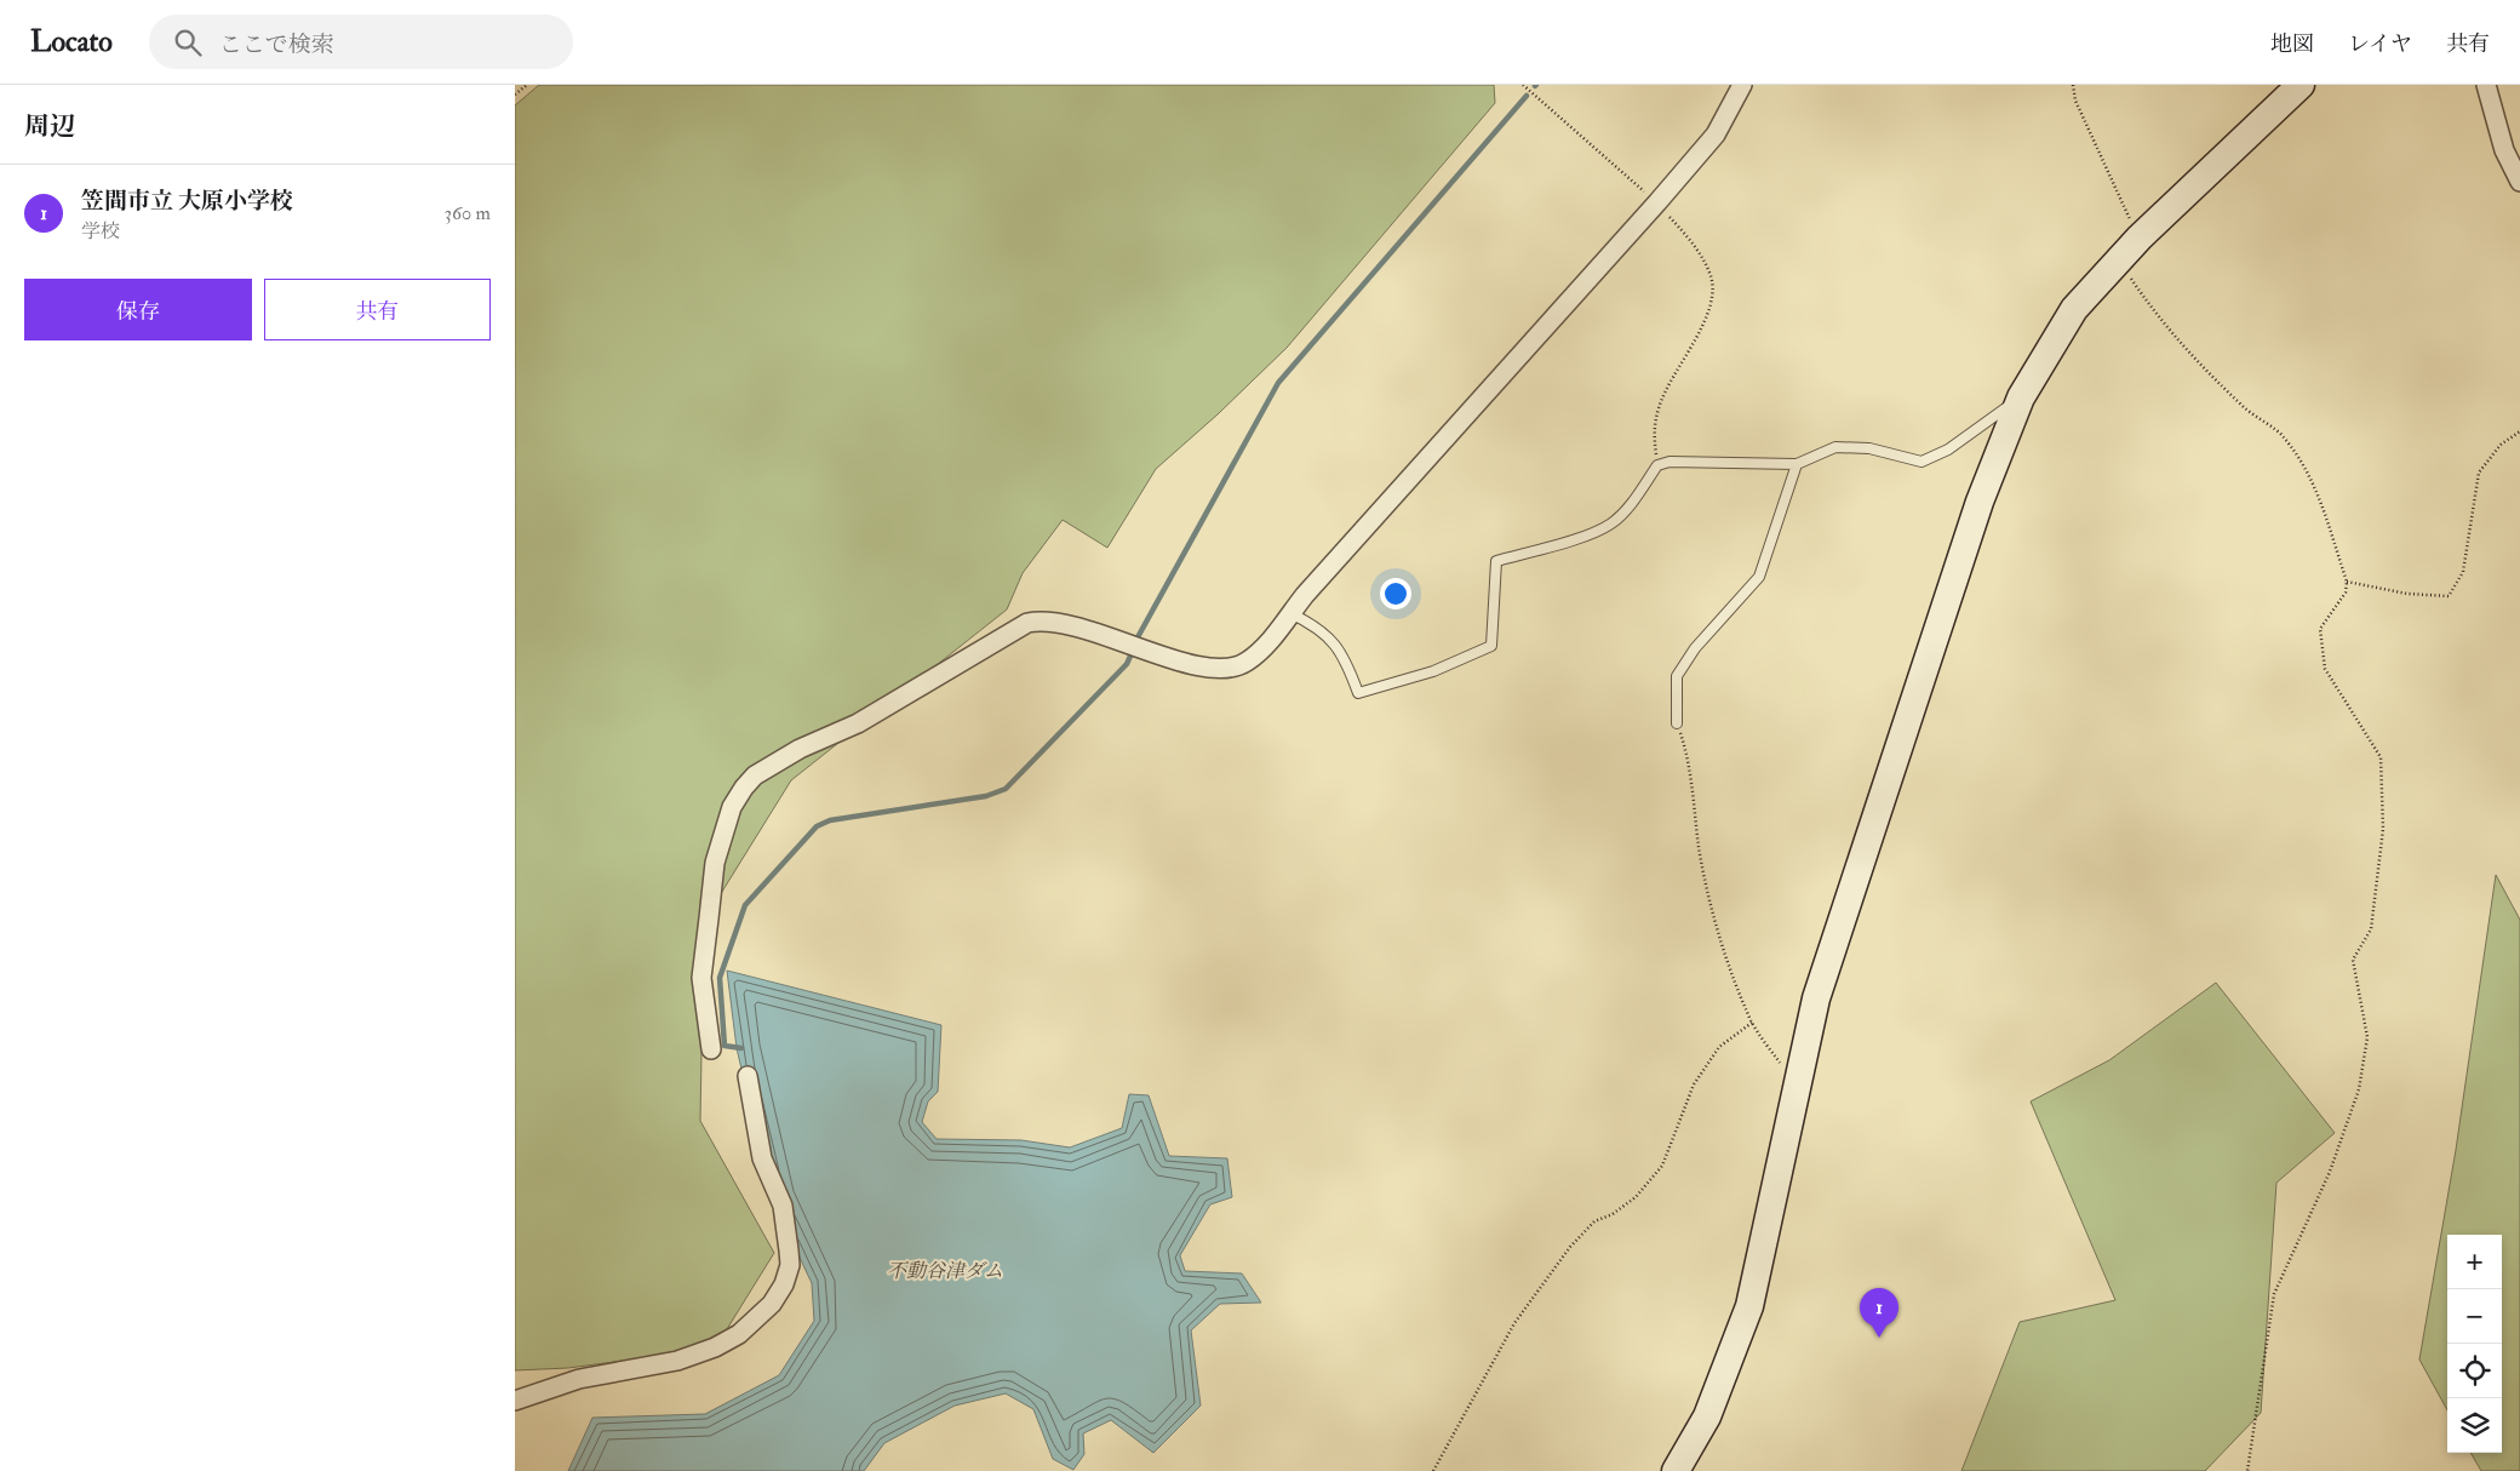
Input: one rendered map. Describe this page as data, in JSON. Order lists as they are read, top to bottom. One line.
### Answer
{"water":["不動谷津ダム"],"page":{"header":"Locato","search":"ここで検索","nav":["地図","レイヤ","共有"],"heading":"周辺","list":[{"mark":"1","name":"笠間市立 大原小学校","note":"学校","value":"360 m"}],"buttons":["保存","共有"],"map_buttons":["+","−"],"pins":"1"}}
